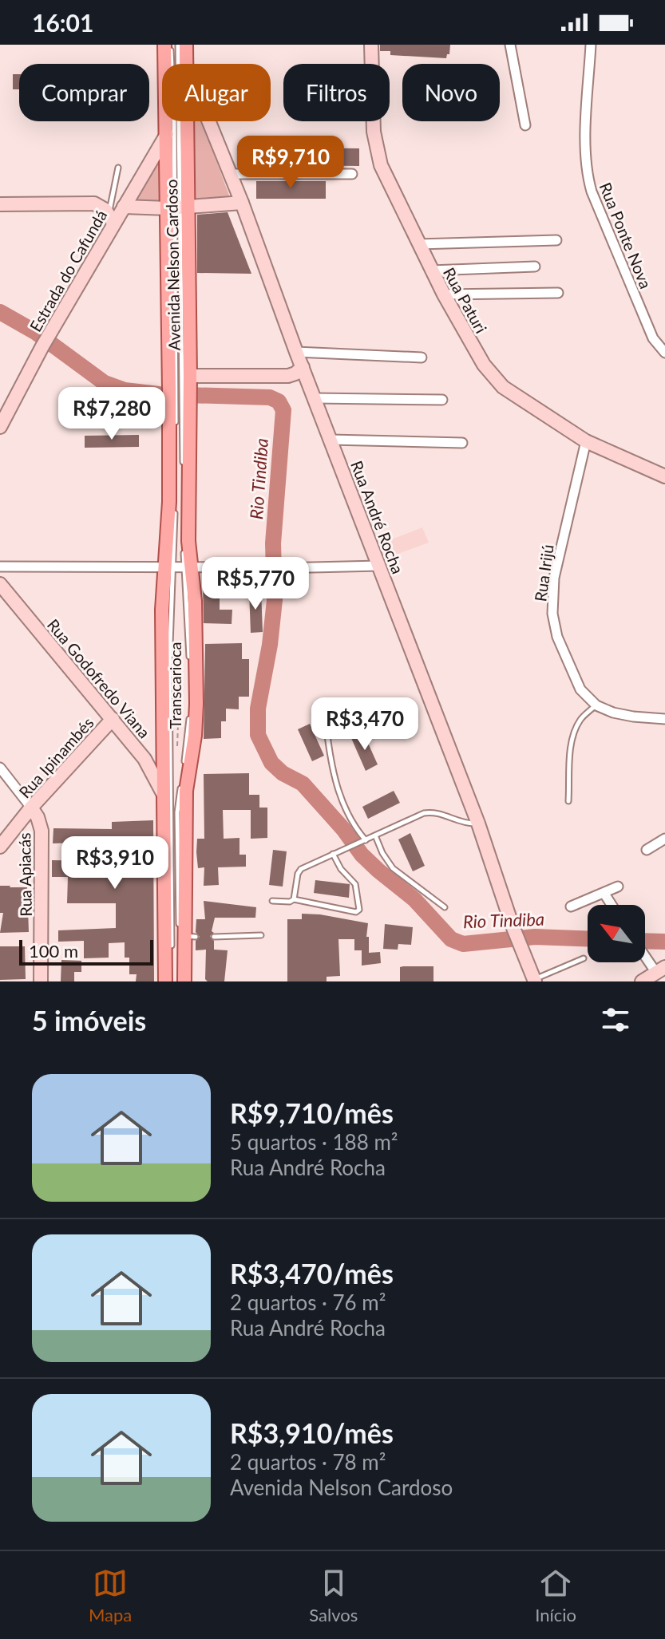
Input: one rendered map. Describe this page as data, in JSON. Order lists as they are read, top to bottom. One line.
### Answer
{"streets":{"main road":["Avenida Nelson Cardoso","Estrada do Cafundá","Rua Paturi","Rua André Rocha","Rua Godofredo Viana","Rua Ipinambés","Rua Apiacás"],"street":["Rua Ponte Nova","Rua Irijú"],"lane":["Transcarioca"]},"crossings":[["Avenida Nelson Cardoso","Estrada do Cafundá"],["Avenida Nelson Cardoso","Rua Godofredo Viana"],["Avenida Nelson Cardoso","Transcarioca"],["Rua Paturi","Rua Irijú"],["Rua Godofredo Viana","Rua Ipinambés"],["Rua Ipinambés","Rua Apiacás"]],"water":["Rio Tindiba"],"scale_bar":"100 m","north":"top left","page":{"status":"16:01","chip":["Comprar","Alugar","Filtros","Novo"],"price":["R$9,710","R$7,280","R$5,770","R$3,470","R$3,910"],"scale":"100 m","heading":"5 imóveis","list":[{"name":"R$9,710/mês","note":"5 quartos · 188 m² · Rua André Rocha"},{"name":"R$3,470/mês","note":"2 quartos · 76 m² · Rua André Rocha"},{"name":"R$3,910/mês","note":"2 quartos · 78 m² · Avenida Nelson Cardoso"}],"tabs":["Mapa","Salvos","Início"]}}
